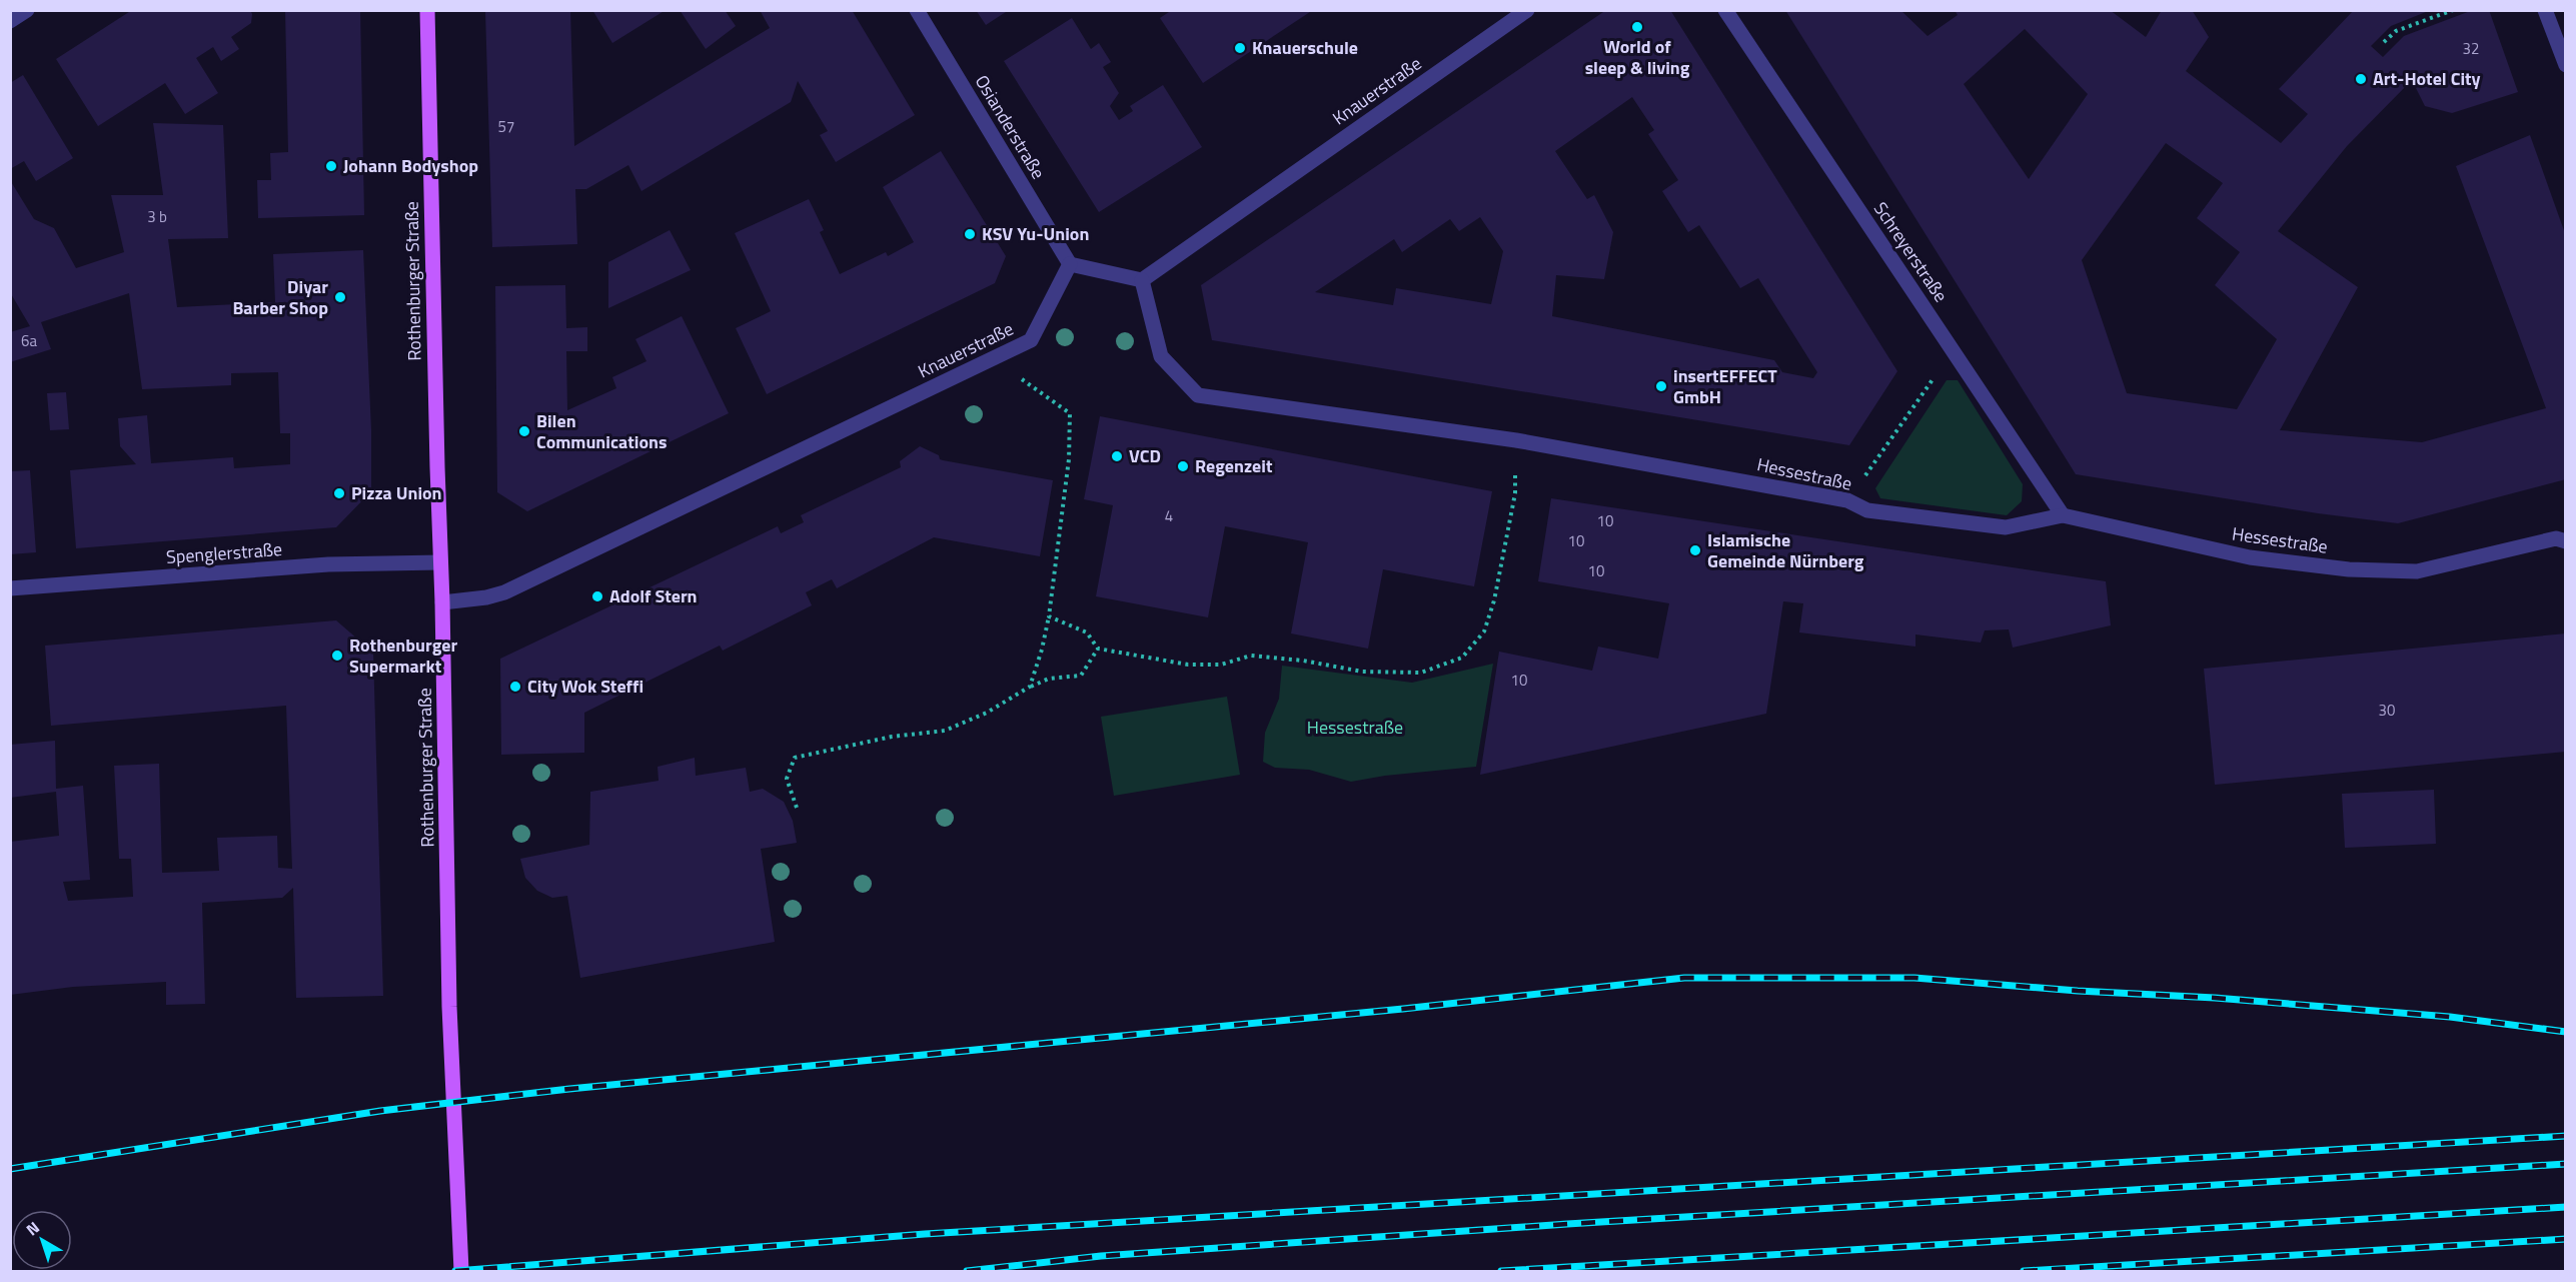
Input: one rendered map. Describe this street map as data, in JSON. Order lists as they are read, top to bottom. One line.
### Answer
{"streets":{"main road":["Rothenburger Straße"],"street":["Knauerstraße","Osianderstraße","Schreyerstraße","Hessestraße","Spenglerstraße"]},"crossings":[["Knauerstraße","Osianderstraße"],["Knauerstraße","Rothenburger Straße"],["Knauerstraße","Hessestraße"],["Schreyerstraße","Hessestraße"],["Rothenburger Straße","Spenglerstraße"]],"parks":["Hessestraße"],"places":["World of sleep & living","Knauerschule","Art-Hotel City","Johann Bodyshop","KSV Yu-Union","Diyar Barber Shop","insertEFFECT GmbH","Bilen Communications","VCD","Regenzeit","Pizza Union","Islamische Gemeinde Nürnberg","Adolf Stern","Rothenburger Supermarkt","City Wok Steffi"],"house_numbers":["32","57","3 b","6a","4","10","10","10","10","30"],"north":"top left"}
